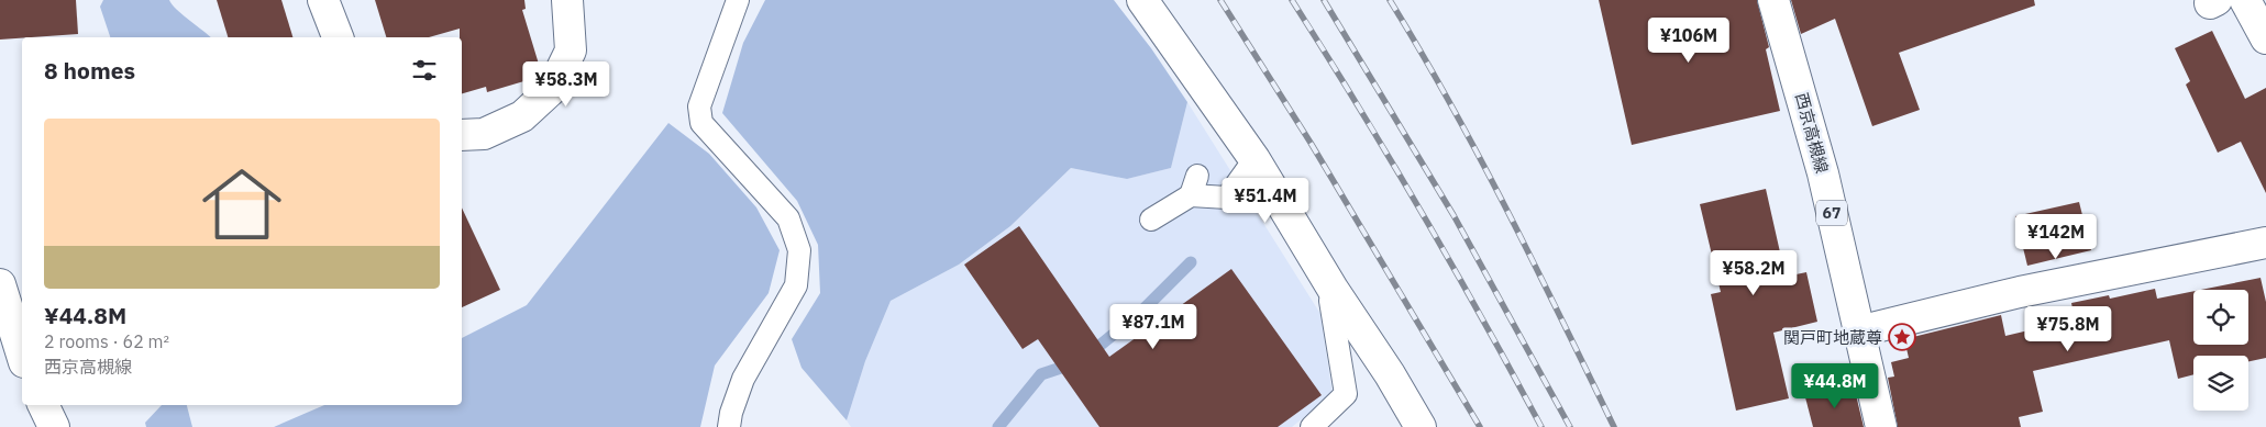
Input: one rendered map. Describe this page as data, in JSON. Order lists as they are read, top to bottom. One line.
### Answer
{"streets":{"street":["西京高槻線","67"]},"places":{"place":["関戸町地蔵尊"]},"page":{"price":["¥106M","¥58.3M","¥51.4M","¥142M","¥58.2M","¥87.1M","¥75.8M","¥44.8M"],"heading":"8 homes","list":[{"name":"¥44.8M","note":"2 rooms · 62 m² · 西京高槻線"}]}}
